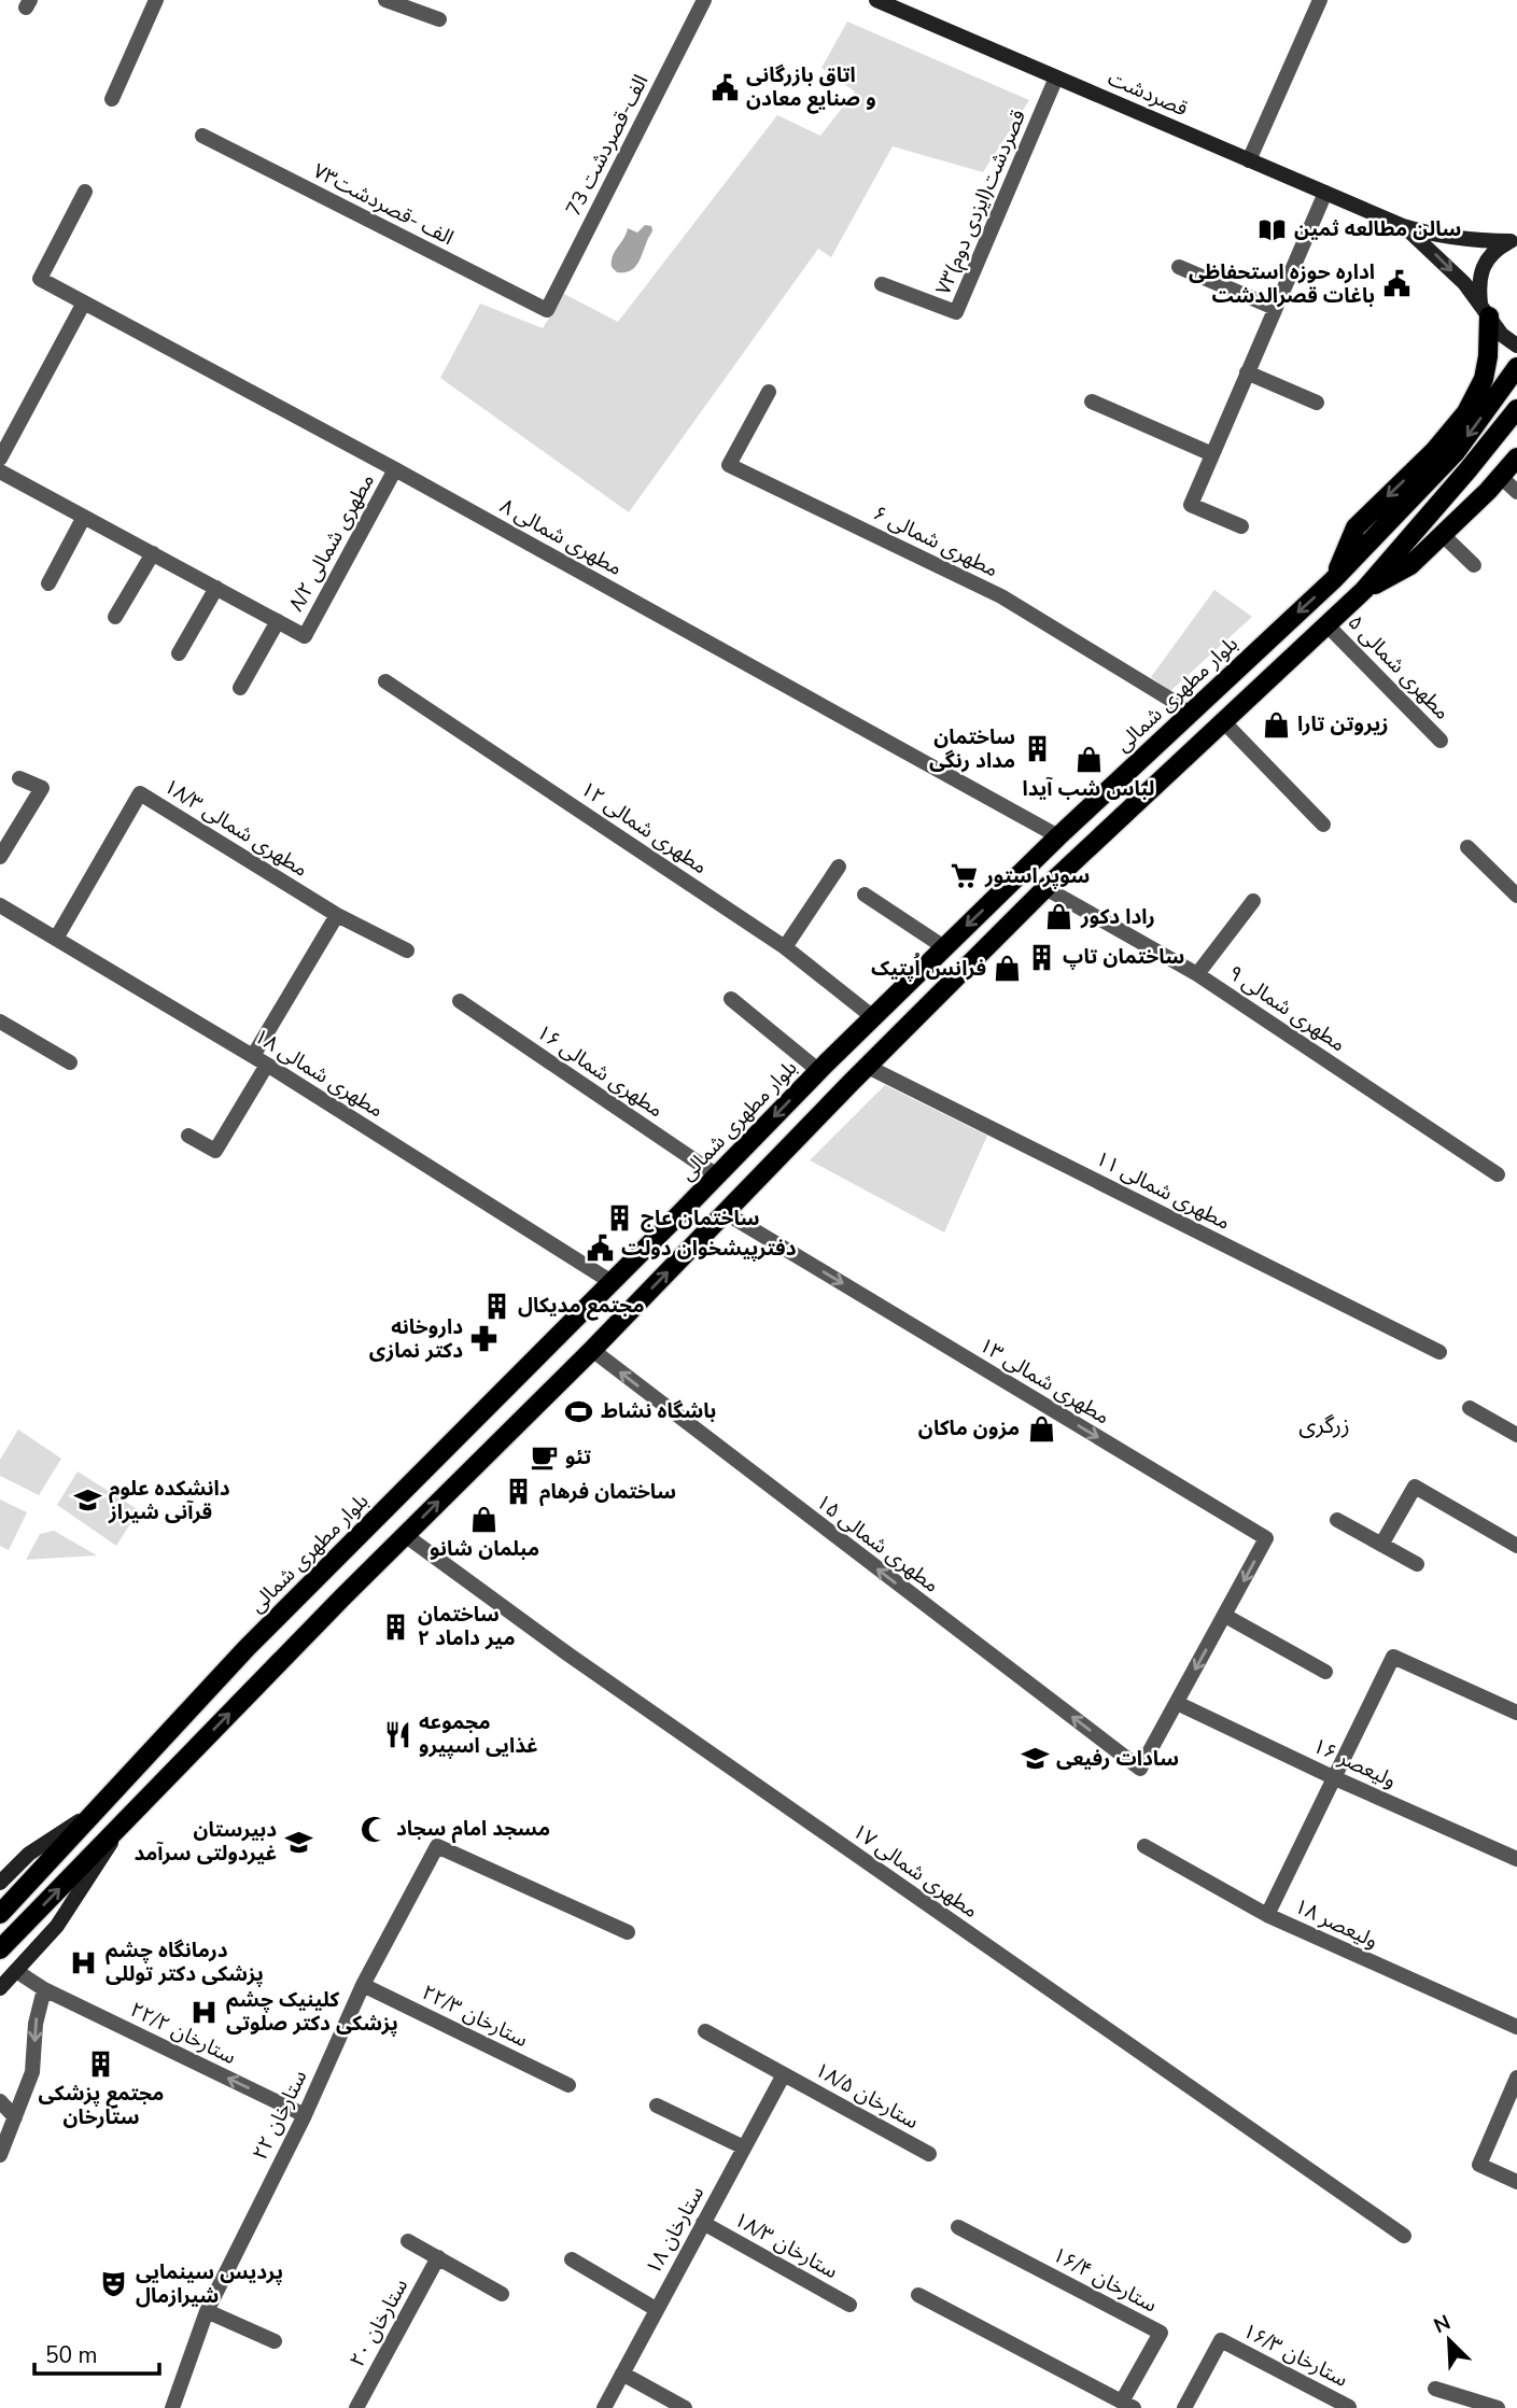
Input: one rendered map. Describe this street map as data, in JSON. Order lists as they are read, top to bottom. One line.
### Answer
{"streets":{"main road":["قصردشت","بلوار مطهرى شمالى"],"street":["73 الف-قصردشت","۷۳قصردشت(ایزدی دوم)","الف -قصردشت۷۳","۸ مطهری شمالی","۶ مطهری شمالی","۸/۲ مطهری شمالی","۵ مطهری شمالی","۱۸/۳ مطهری شمالی","۱۲ مطهری شمالی","۹ مطهری شمالی","۱۶ مطهری شمالی","۱۸ مطهری شمالی","۱۱ مطهری شمالی","۱۳ مطهری شمالی","۱۵ مطهری شمالی","۱۶ ولیعصر","۱۷ مطهری شمالی","۱۸ ولیعصر","۲۲/۳ ستارخان","۲۲/۲ ستارخان","۱۸/۵ ستارخان","۲۲ ستارخان","۱۸ ستارخان","۱۸/۳ ستارخان","۱۶/۴ ستارخان","۲۰ ستارخان","۱۶/۳ ستارخان"]},"crossings":[["قصردشت","۷۳قصردشت(ایزدی دوم)"],["73 الف-قصردشت","الف -قصردشت۷۳"],["۸ مطهری شمالی","۸/۲ مطهری شمالی"],["۸ مطهری شمالی","بلوار مطهرى شمالى"],["۶ مطهری شمالی","بلوار مطهرى شمالى"],["بلوار مطهرى شمالى","۱۲ مطهری شمالی"],["بلوار مطهرى شمالى","۱۶ مطهری شمالی"],["بلوار مطهرى شمالى","۱۸ مطهری شمالی"],["۱۸/۳ مطهری شمالی","۱۸ مطهری شمالی"],["۱۵ مطهری شمالی","۱۶ ولیعصر"],["۲۲/۳ ستارخان","۲۲ ستارخان"],["۲۲/۲ ستارخان","۲۲ ستارخان"],["۱۸/۵ ستارخان","۱۸ ستارخان"],["۱۸ ستارخان","۱۸/۳ ستارخان"]],"one_way":["۱۳ مطهری شمالی","۱۵ مطهری شمالی","۲۲/۲ ستارخان"],"districts":["زرگری"],"places":{"public building":["اتاق بازرگانی و صنایع معادن","اداره حوزه استحفاظی باغات قصرالدشت","دفترپیشخوان دولت"],"library":["سالن مطالعه ثمین"],"shop":["زیروتن تارا","لباس شب آیدا","رادا دکور","فرانس اُپتیک","مزون ماکان","مبلمان شانو"],"building":["ساختمان مداد رنگی","ساختمان تاپ","ساختمان عاج","مجتمع مدیکال","ساختمان فرهام","ساختمان میر داماد ۲","مجتمع پزشکی ستارخان"],"supermarket":["سوپر استور"],"pharmacy":["داروخانه دکتر نمازی"],"sports":["باشگاه نشاط"],"cafe":["تئو"],"school or university":["دانشکده علوم قرآنی شیراز","سادات رفیعی","دبیرستان غیردولتی سرآمد"],"restaurant":["مجموعه غذایی اسپیرو"],"mosque":["مسجد امام سجاد"],"hospital":["درمانگاه چشم پزشكی دكتر توللی","کلینیک چشم پزشکی دکتر صلوتی"],"theatre":["پردیس سینمایی شیرازمال"]},"scale_bar":"50 m","north":"top left"}
